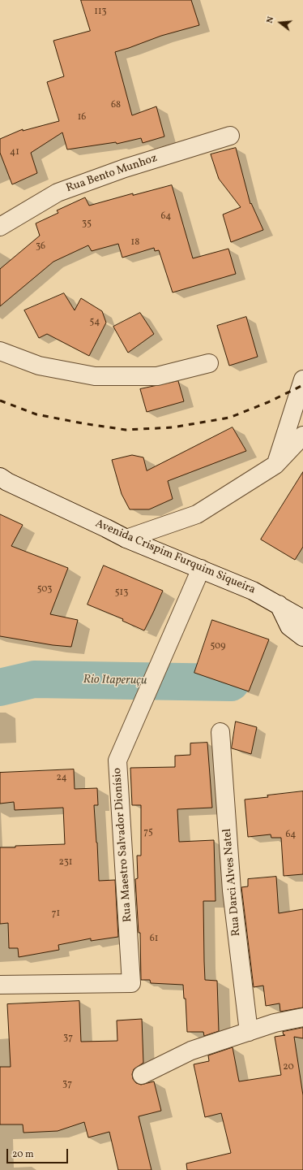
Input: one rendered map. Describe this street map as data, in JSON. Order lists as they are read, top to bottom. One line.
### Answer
{"streets":{"street":["Rua Bento Munhoz","Avenida Crispim Furquim Siqueira","Rua Maestro Salvador Dionísio","Rua Darci Alves Natel"]},"crossings":[["Avenida Crispim Furquim Siqueira","Rua Maestro Salvador Dionísio"]],"water":["Rio Itaperuçu"],"house_numbers":["113","68","16","41","64","35","18","36","54","503","513","509","24","75","64","231","71","61","37","20","37"],"scale_bar":"20 m","north":"left"}
